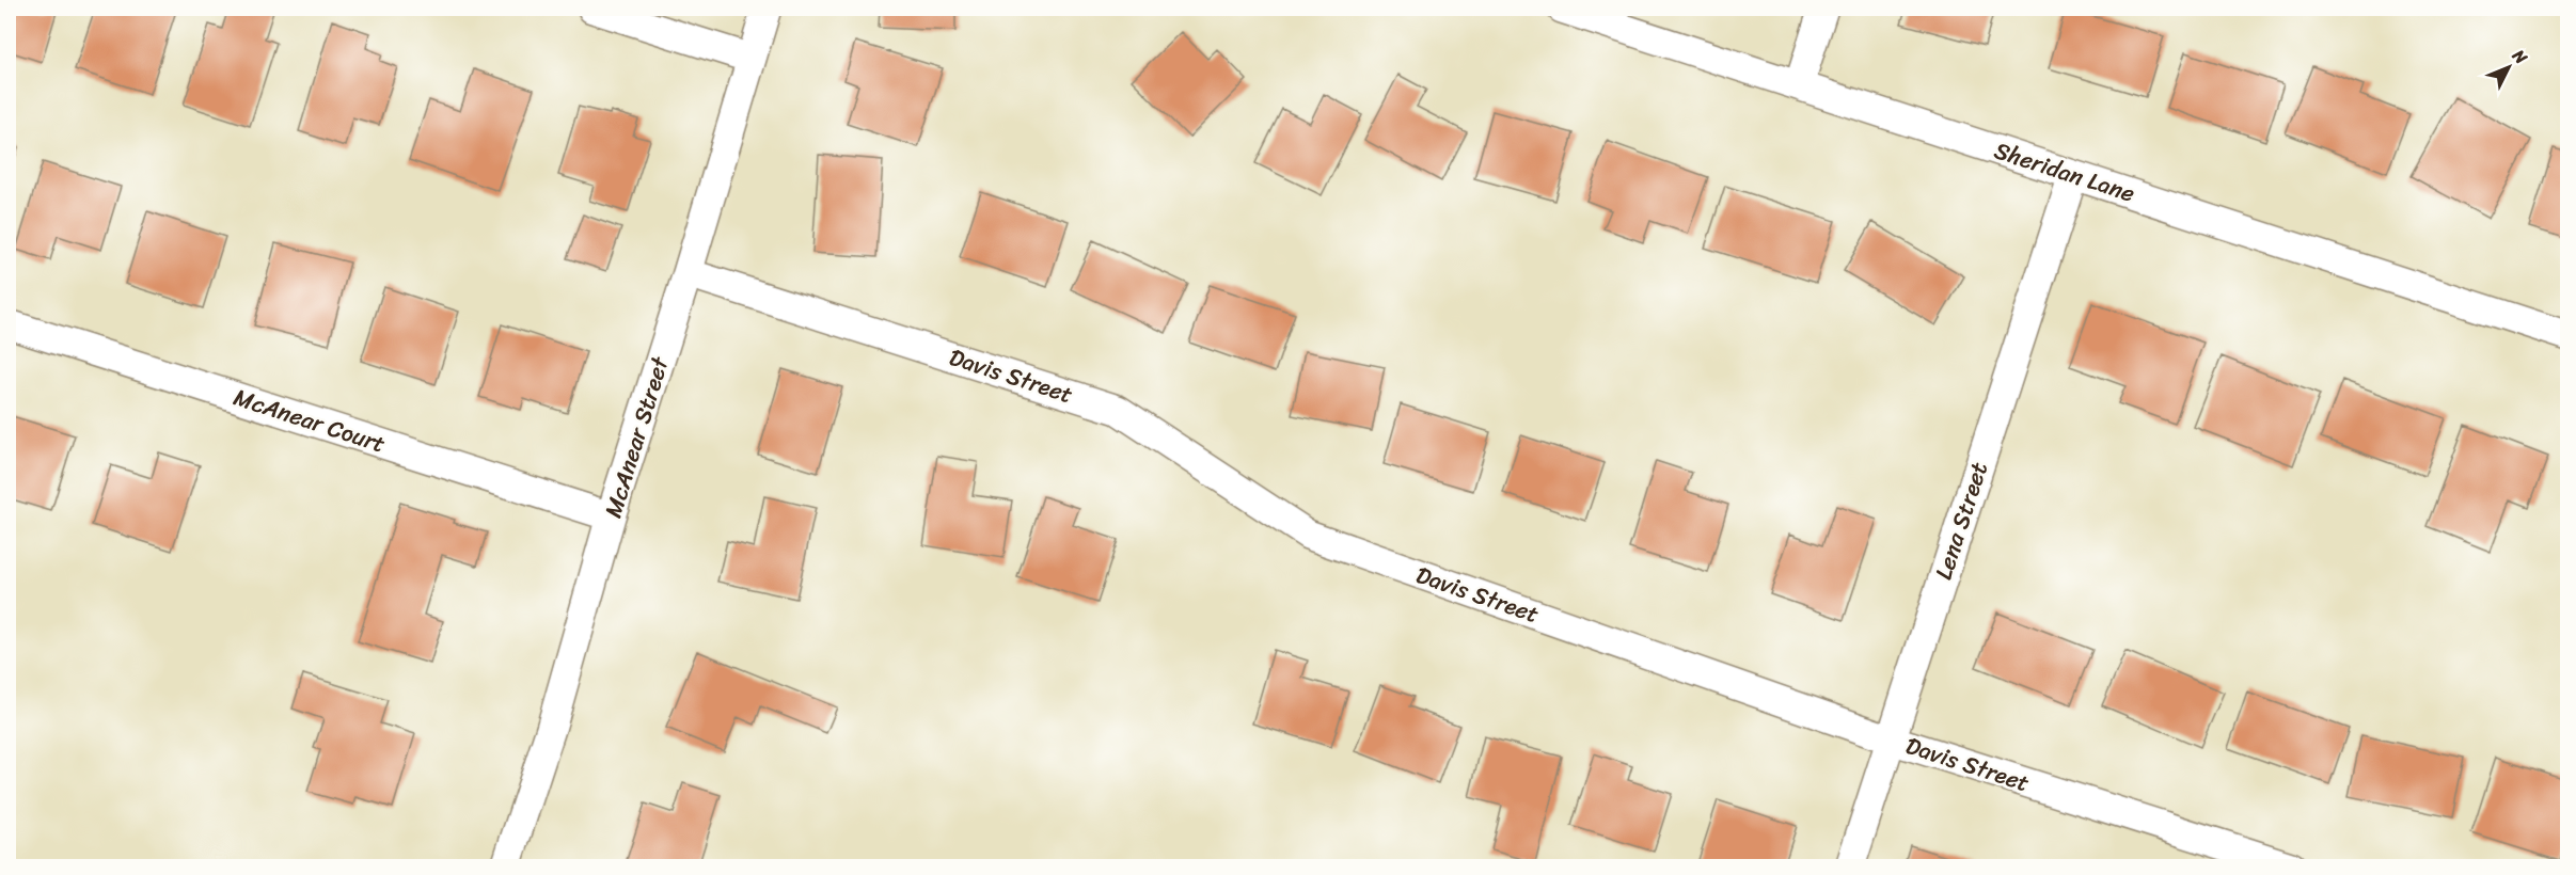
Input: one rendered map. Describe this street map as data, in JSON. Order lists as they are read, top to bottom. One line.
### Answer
{"streets":{"street":["Sheridan Lane","Davis Street","McAnear Court","McAnear Street","Lena Street"]},"crossings":[["Sheridan Lane","Lena Street"],["Davis Street","McAnear Street"],["Davis Street","Lena Street"],["McAnear Court","McAnear Street"]],"north":"top right"}
